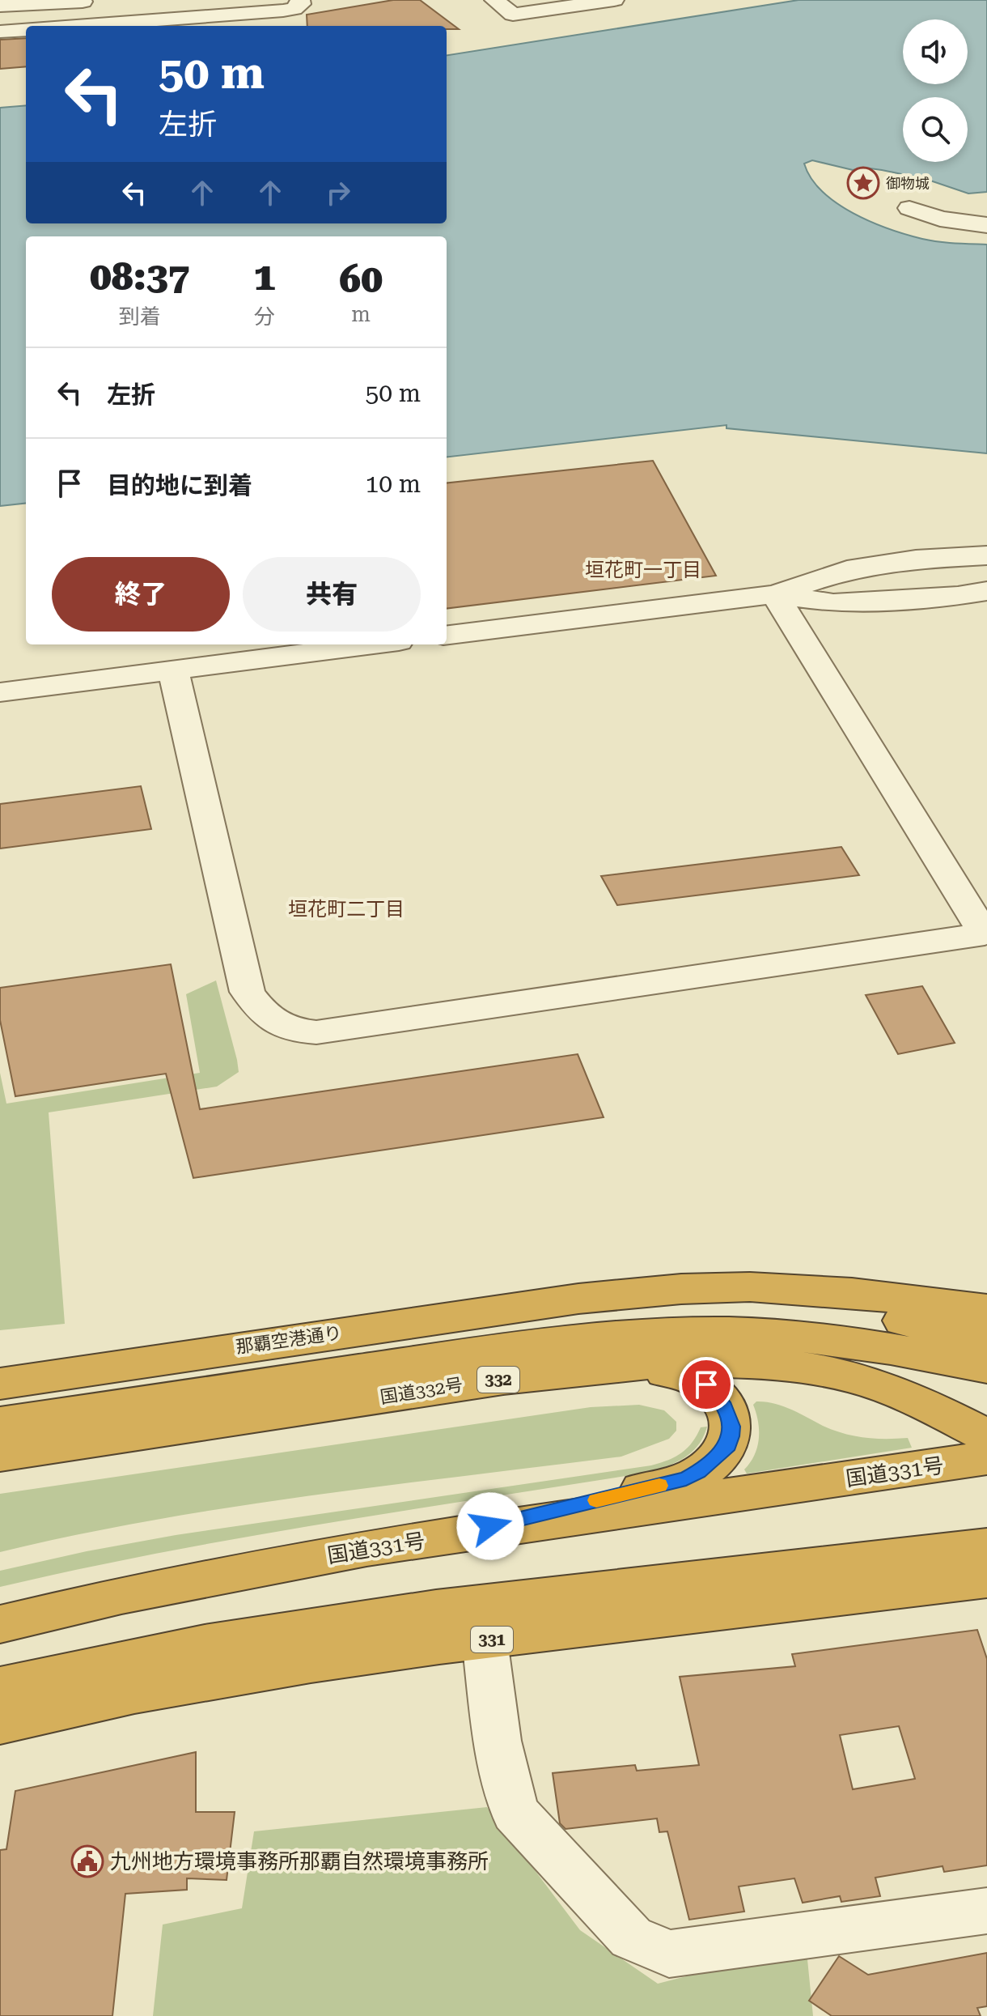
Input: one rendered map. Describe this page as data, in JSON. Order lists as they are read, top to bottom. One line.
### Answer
{"streets":{"highway":["那覇空港通り","332","国道332号","国道331号","331"]},"districts":["垣花町一丁目","垣花町二丁目"],"places":{"place":["御物城"],"public building":["九州地方環境事務所那覇自然環境事務所"]},"page":{"turn":["50 m","左折"],"eta":["08:37","到着","1","分","60","m"],"list":[{"name":"左折","value":"50 m"},{"name":"目的地に到着","value":"10 m"}],"buttons":["終了","共有"]}}
